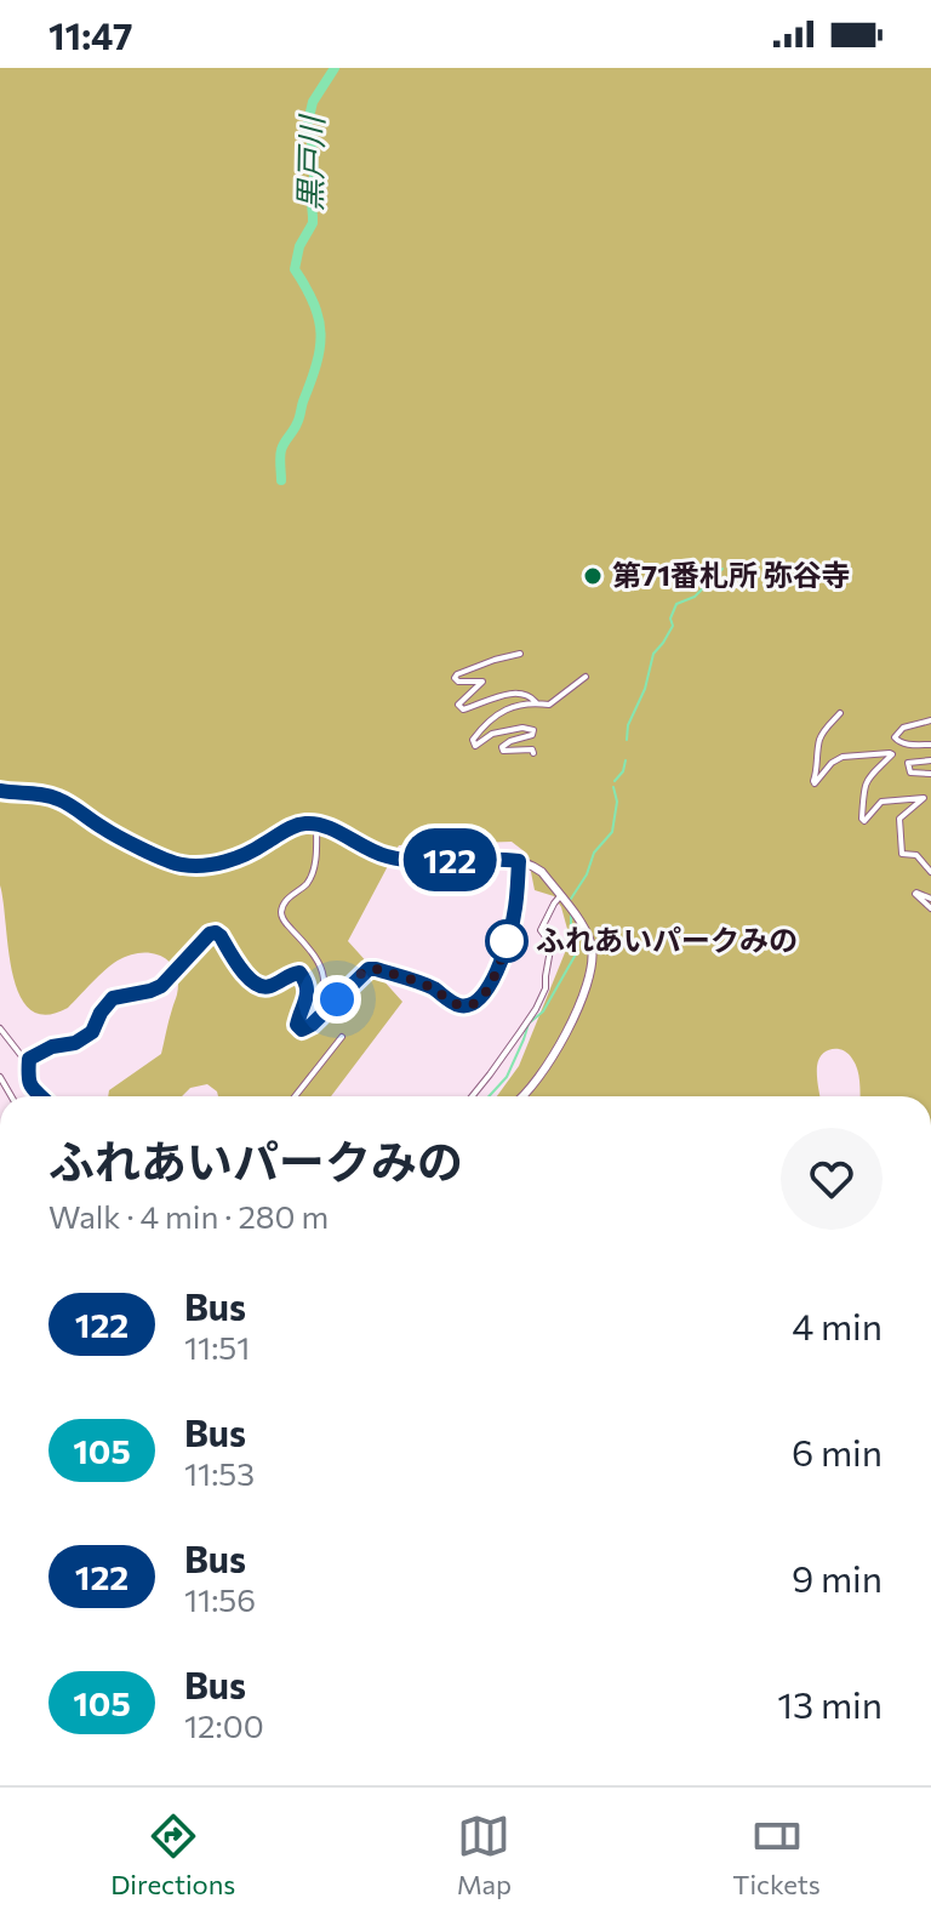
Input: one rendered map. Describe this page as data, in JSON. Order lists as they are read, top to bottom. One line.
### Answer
{"water":["黒戸川"],"places":["第71番札所 弥谷寺","ふれあいパークみの"],"lines":["bus line 122"],"page":{"status":"11:47","on_map":"122","heading":["ふれあいパークみの","Walk · 4 min · 280 m"],"list":[{"mark":"122","name":"Bus","note":"11:51","value":"4 min"},{"mark":"105","name":"Bus","note":"11:53","value":"6 min"},{"mark":"122","name":"Bus","note":"11:56","value":"9 min"},{"mark":"105","name":"Bus","note":"12:00","value":"13 min"}],"tabs":["Directions","Map","Tickets"]}}
